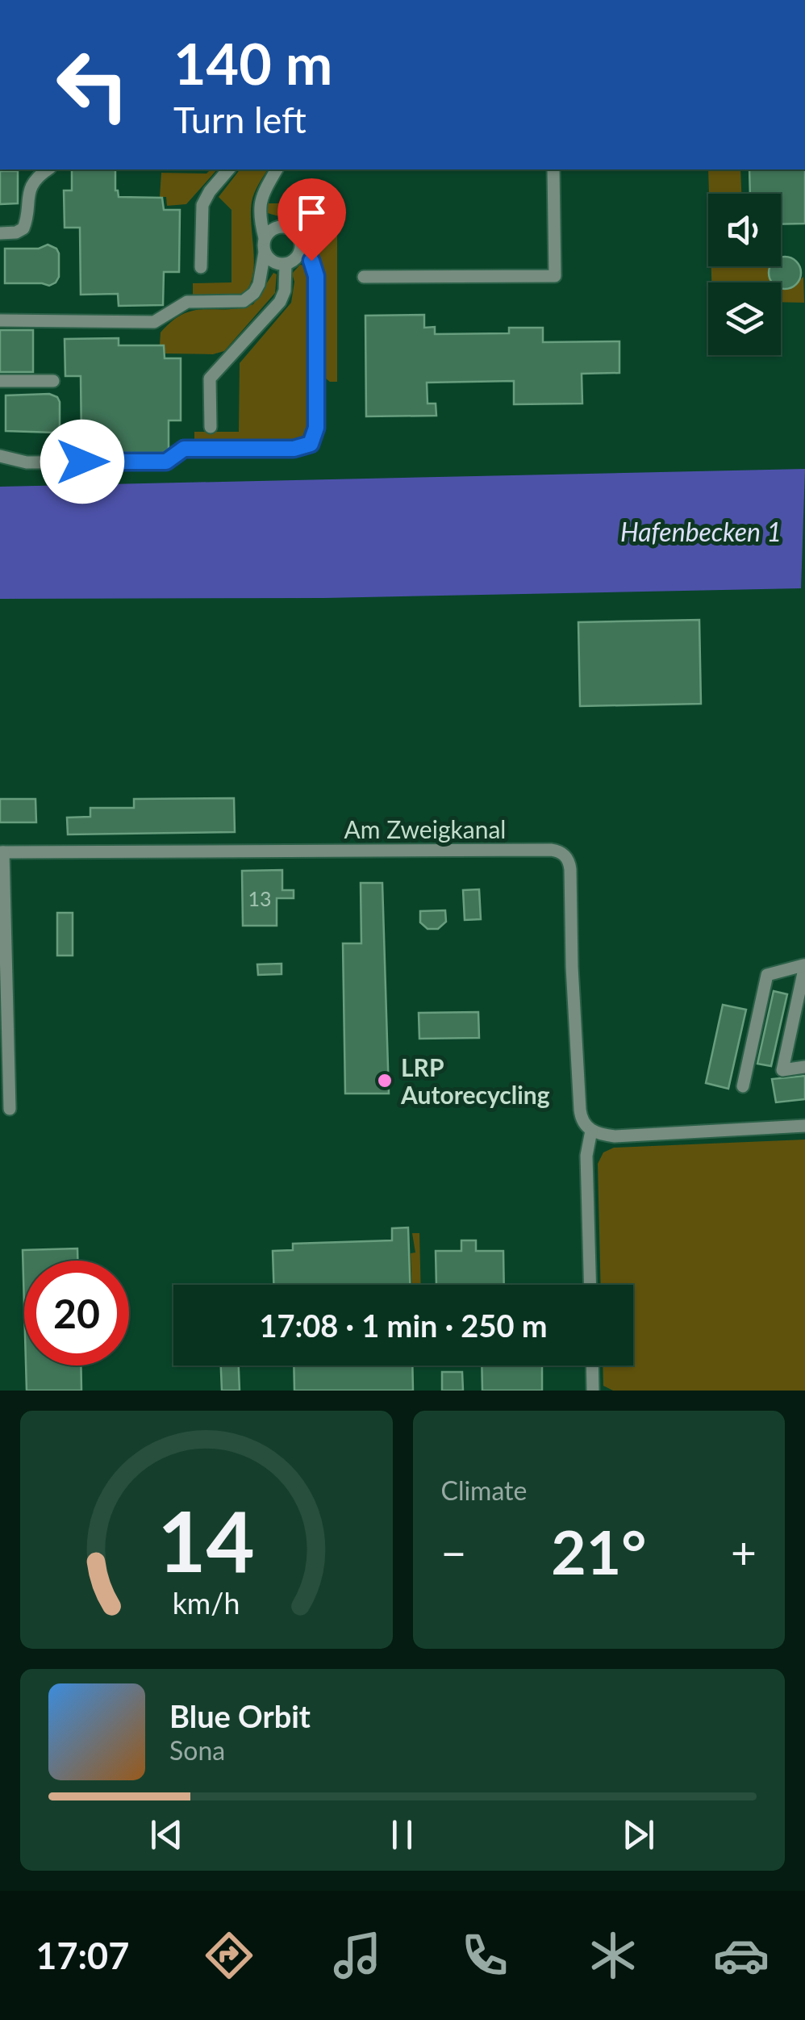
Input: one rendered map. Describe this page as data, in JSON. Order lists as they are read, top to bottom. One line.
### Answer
{"streets":{"street":["Am Zweigkanal"]},"water":["Hafenbecken 1"],"places":["LRP Autorecycling"],"house_numbers":["13"],"page":{"turn":["140 m","Turn left"],"limit":"20","trip":"17:08 · 1 min · 250 m","tile":"Climate","heat":["−","21°","+"],"song":["Blue Orbit","Sona"],"tabs":"17:07","gauge":["14","km/h"]}}
